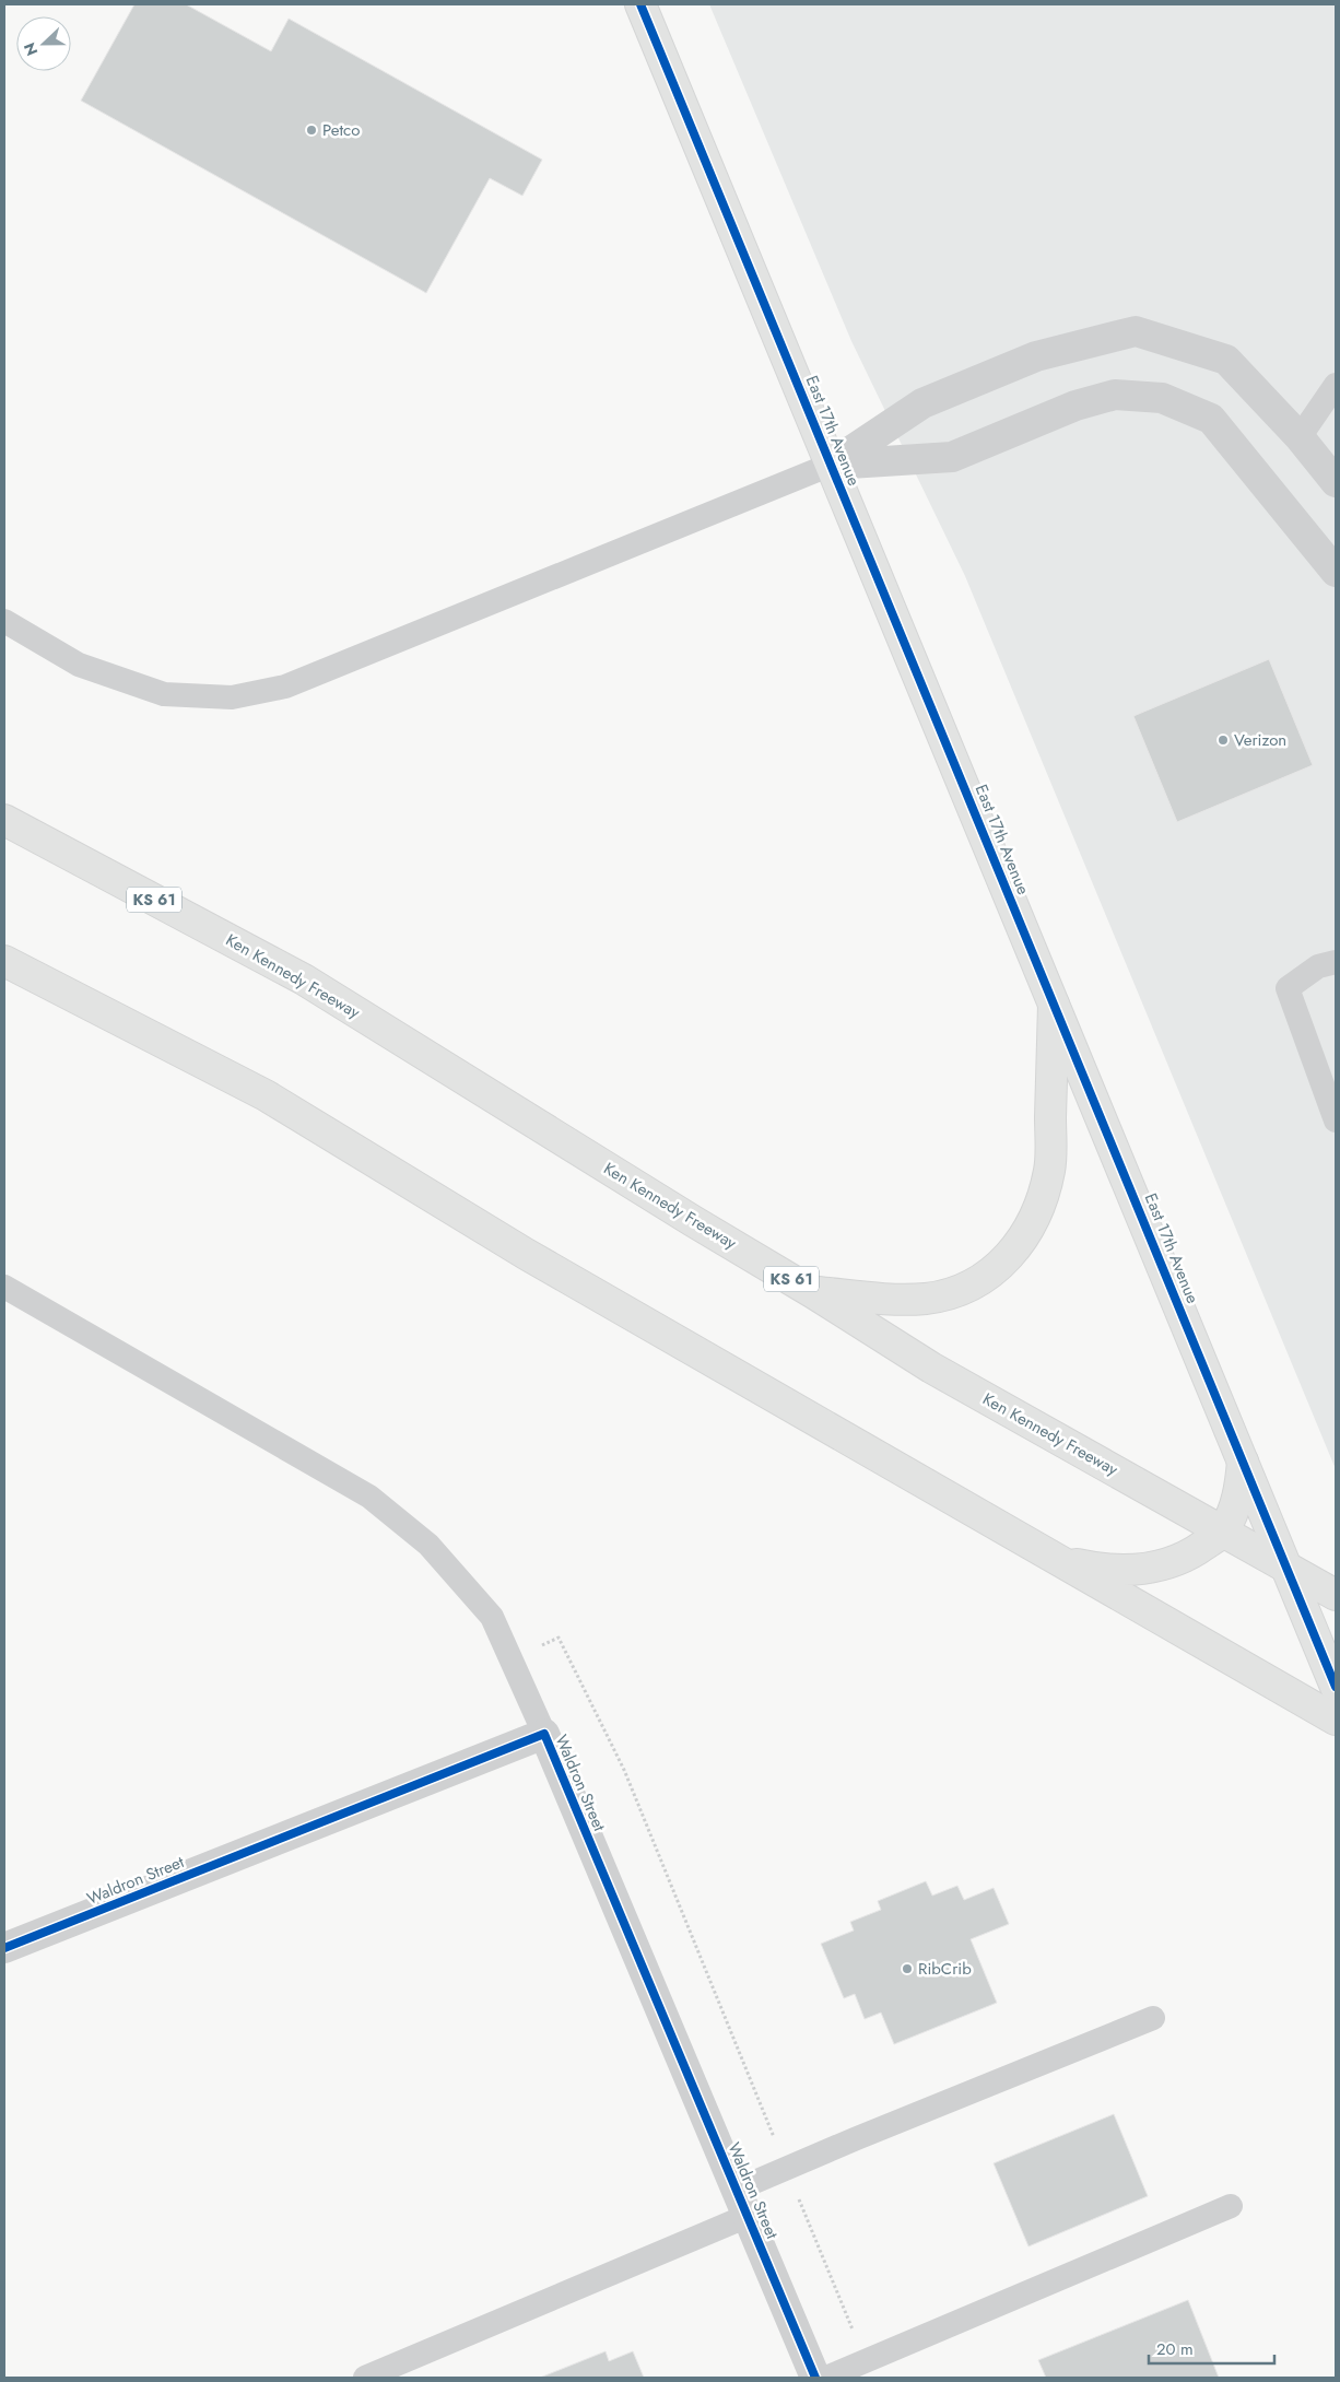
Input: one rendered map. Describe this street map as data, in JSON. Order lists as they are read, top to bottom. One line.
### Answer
{"streets":{"main road":["East 17th Avenue","KS 61","Ken Kennedy Freeway"],"street":["Waldron Street"]},"crossings":[["East 17th Avenue","Ken Kennedy Freeway"]],"places":["Petco","Verizon","RibCrib"],"scale_bar":"20 m","north":"left"}
